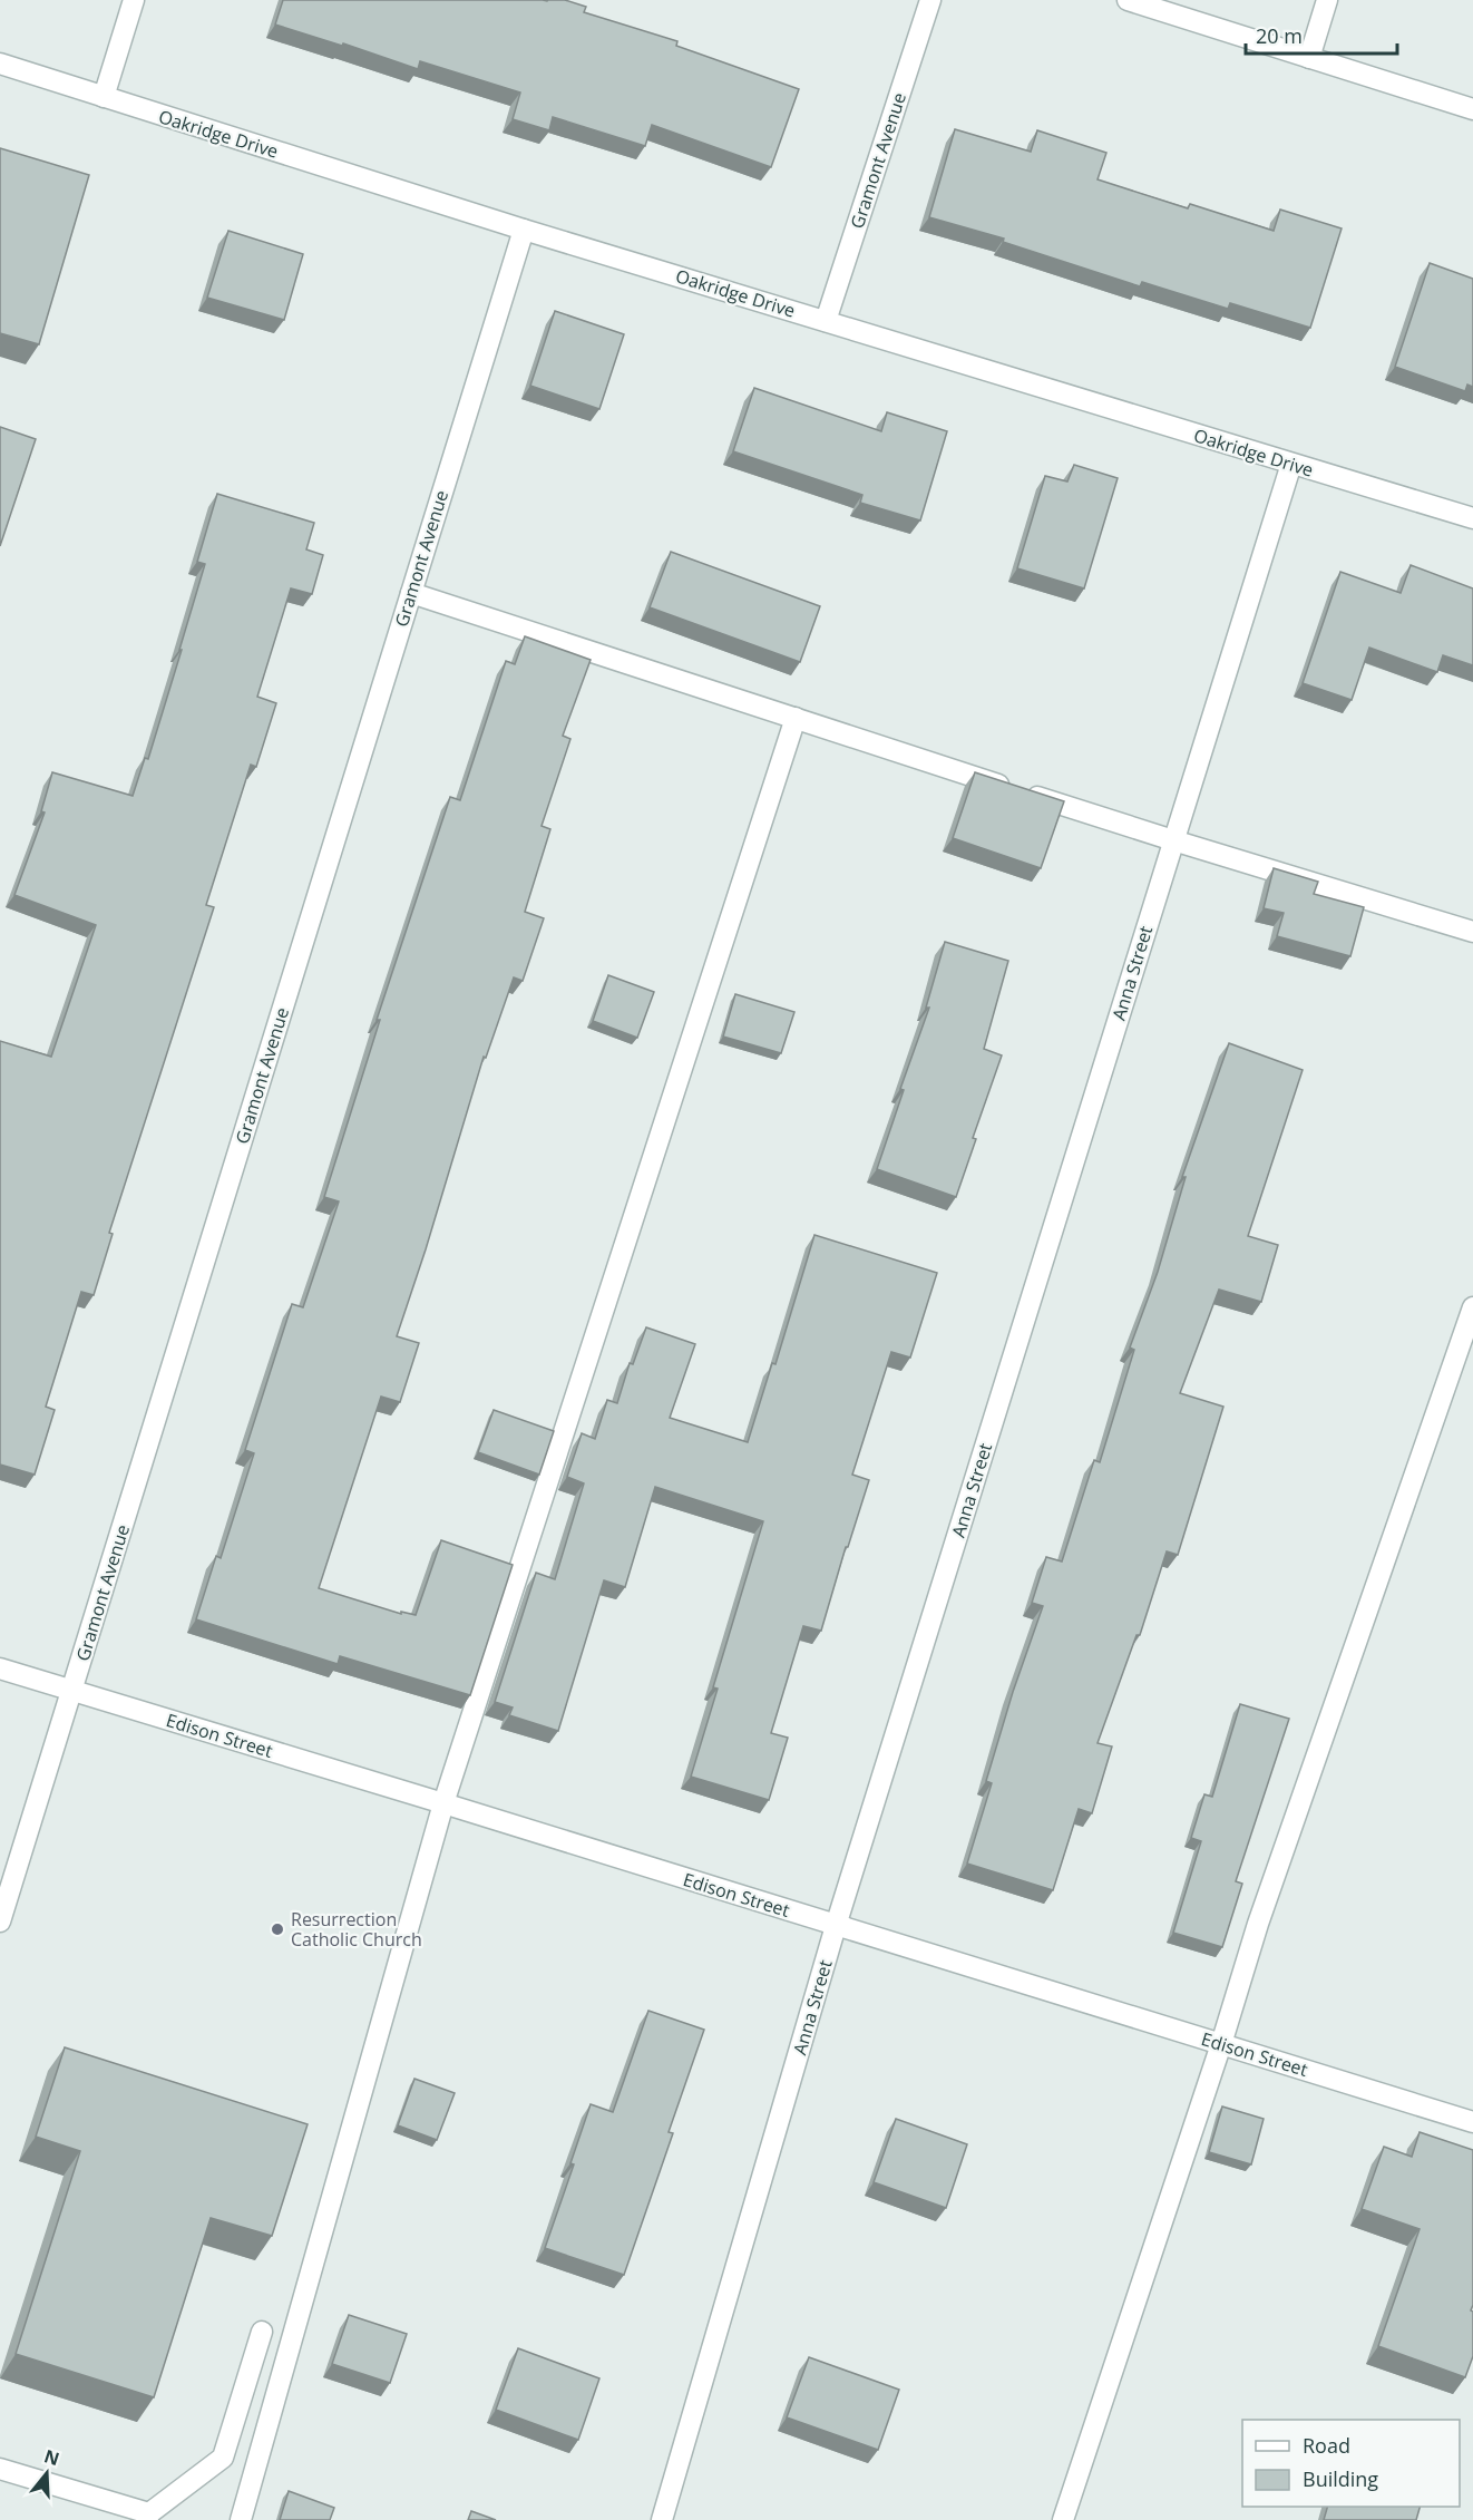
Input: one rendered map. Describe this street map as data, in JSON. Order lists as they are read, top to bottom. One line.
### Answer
{"streets":{"street":["Oakridge Drive","Gramont Avenue","Anna Street","Edison Street"]},"crossings":[["Oakridge Drive","Gramont Avenue"],["Oakridge Drive","Anna Street"],["Gramont Avenue","Edison Street"],["Anna Street","Edison Street"]],"places":["Resurrection Catholic Church"],"legend":["Road","Building"],"scale_bar":"20 m","north":"top"}
